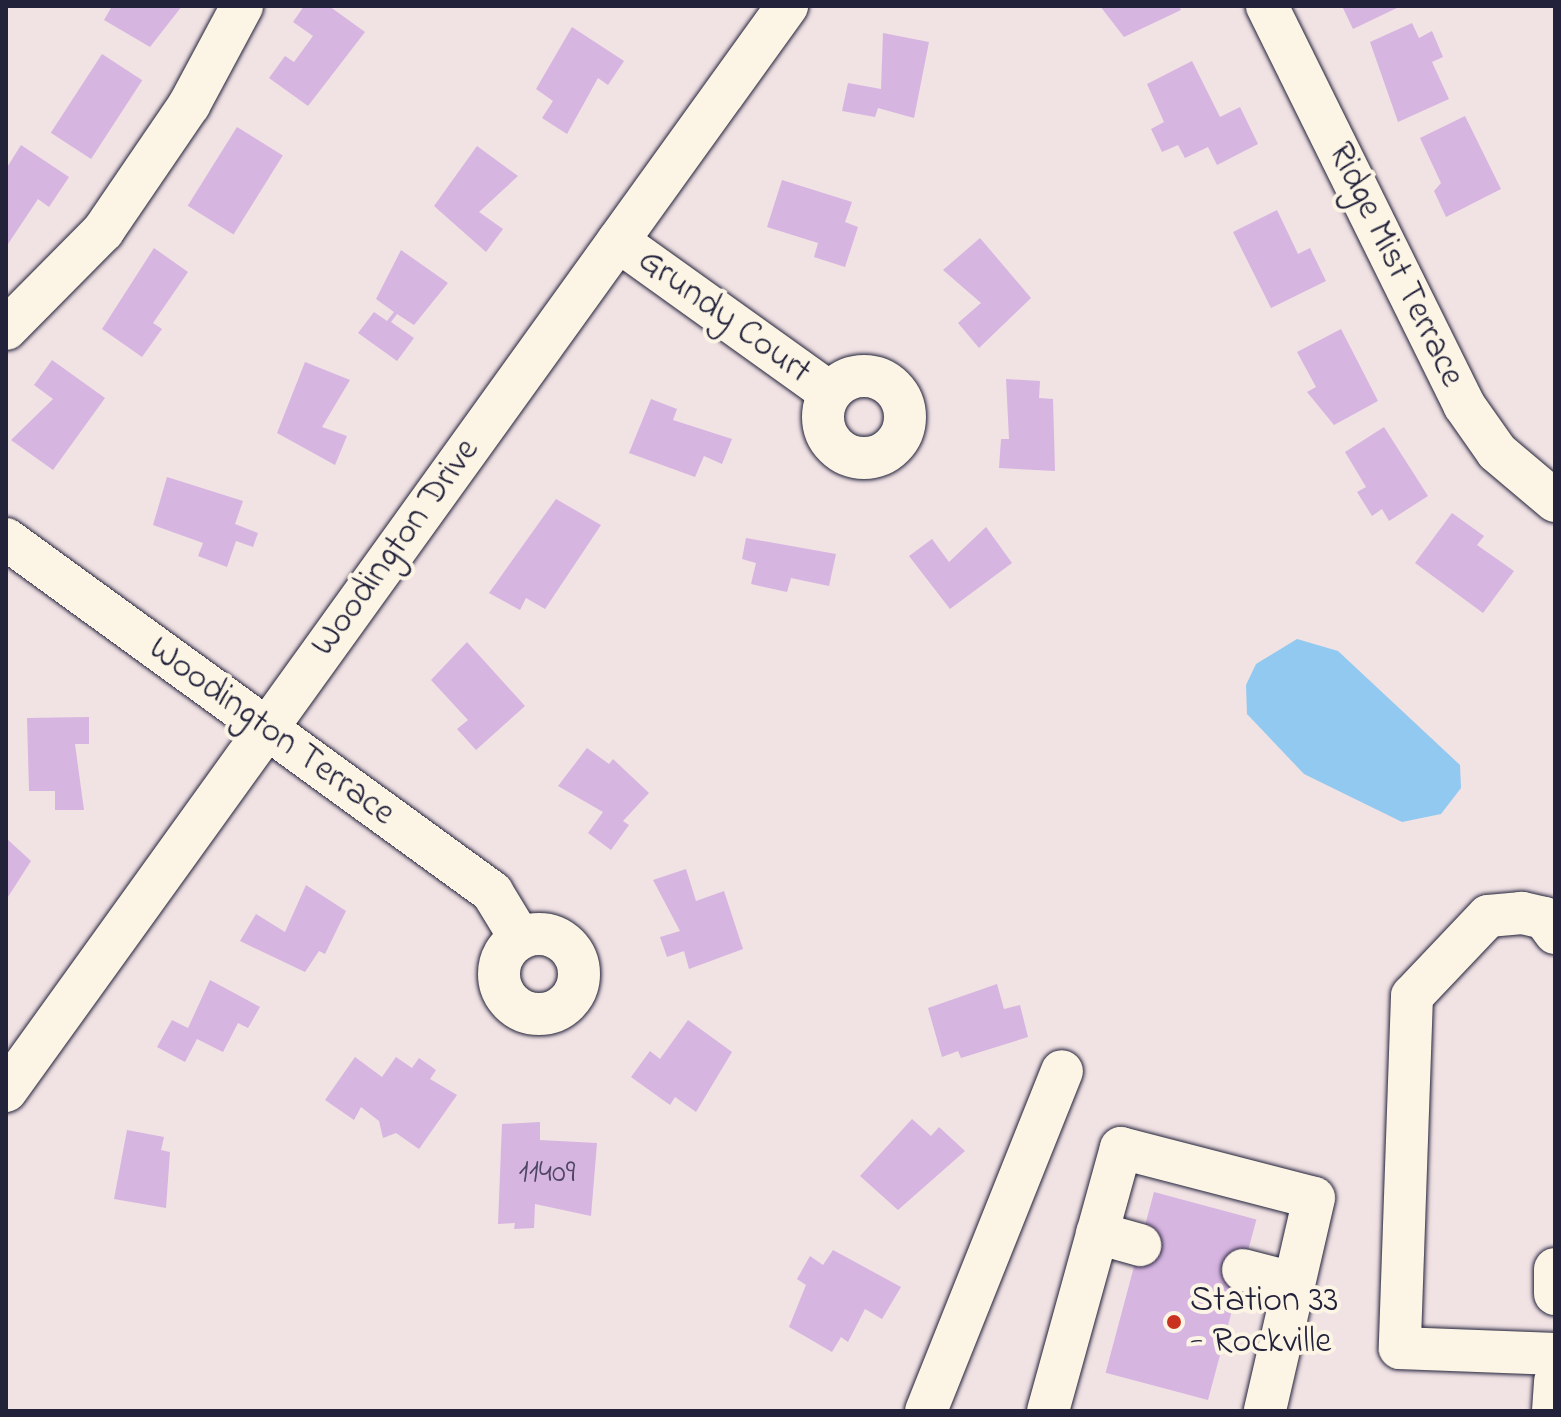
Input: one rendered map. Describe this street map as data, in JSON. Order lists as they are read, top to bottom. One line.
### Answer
{"streets":{"street":["Ridge Mist Terrace","Grundy Court","Woodington Drive","Woodington Terrace"]},"crossings":[["Grundy Court","Woodington Drive"],["Woodington Drive","Woodington Terrace"]],"places":["Station 33 - Rockville"],"house_numbers":["11409"]}
